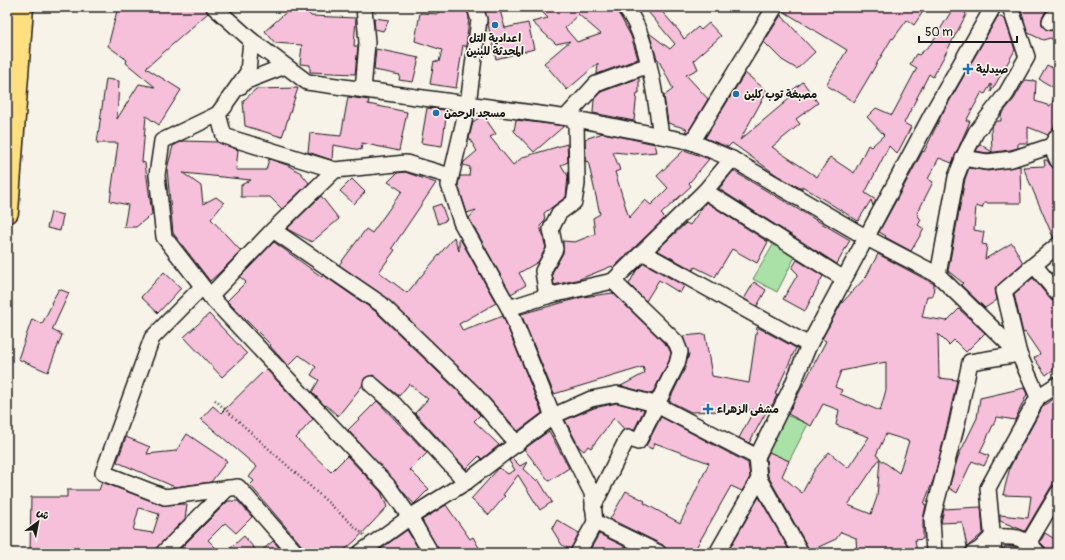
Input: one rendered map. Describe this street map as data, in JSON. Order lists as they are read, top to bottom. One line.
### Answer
{"places":{"other":["اعدادية التل المحدثة للبنين","مصبغة توب كلين","مسجد الرحمن"],"health":["صيدلية","مشفى الزهراء"]},"scale_bar":"50 m","north":"top right"}
